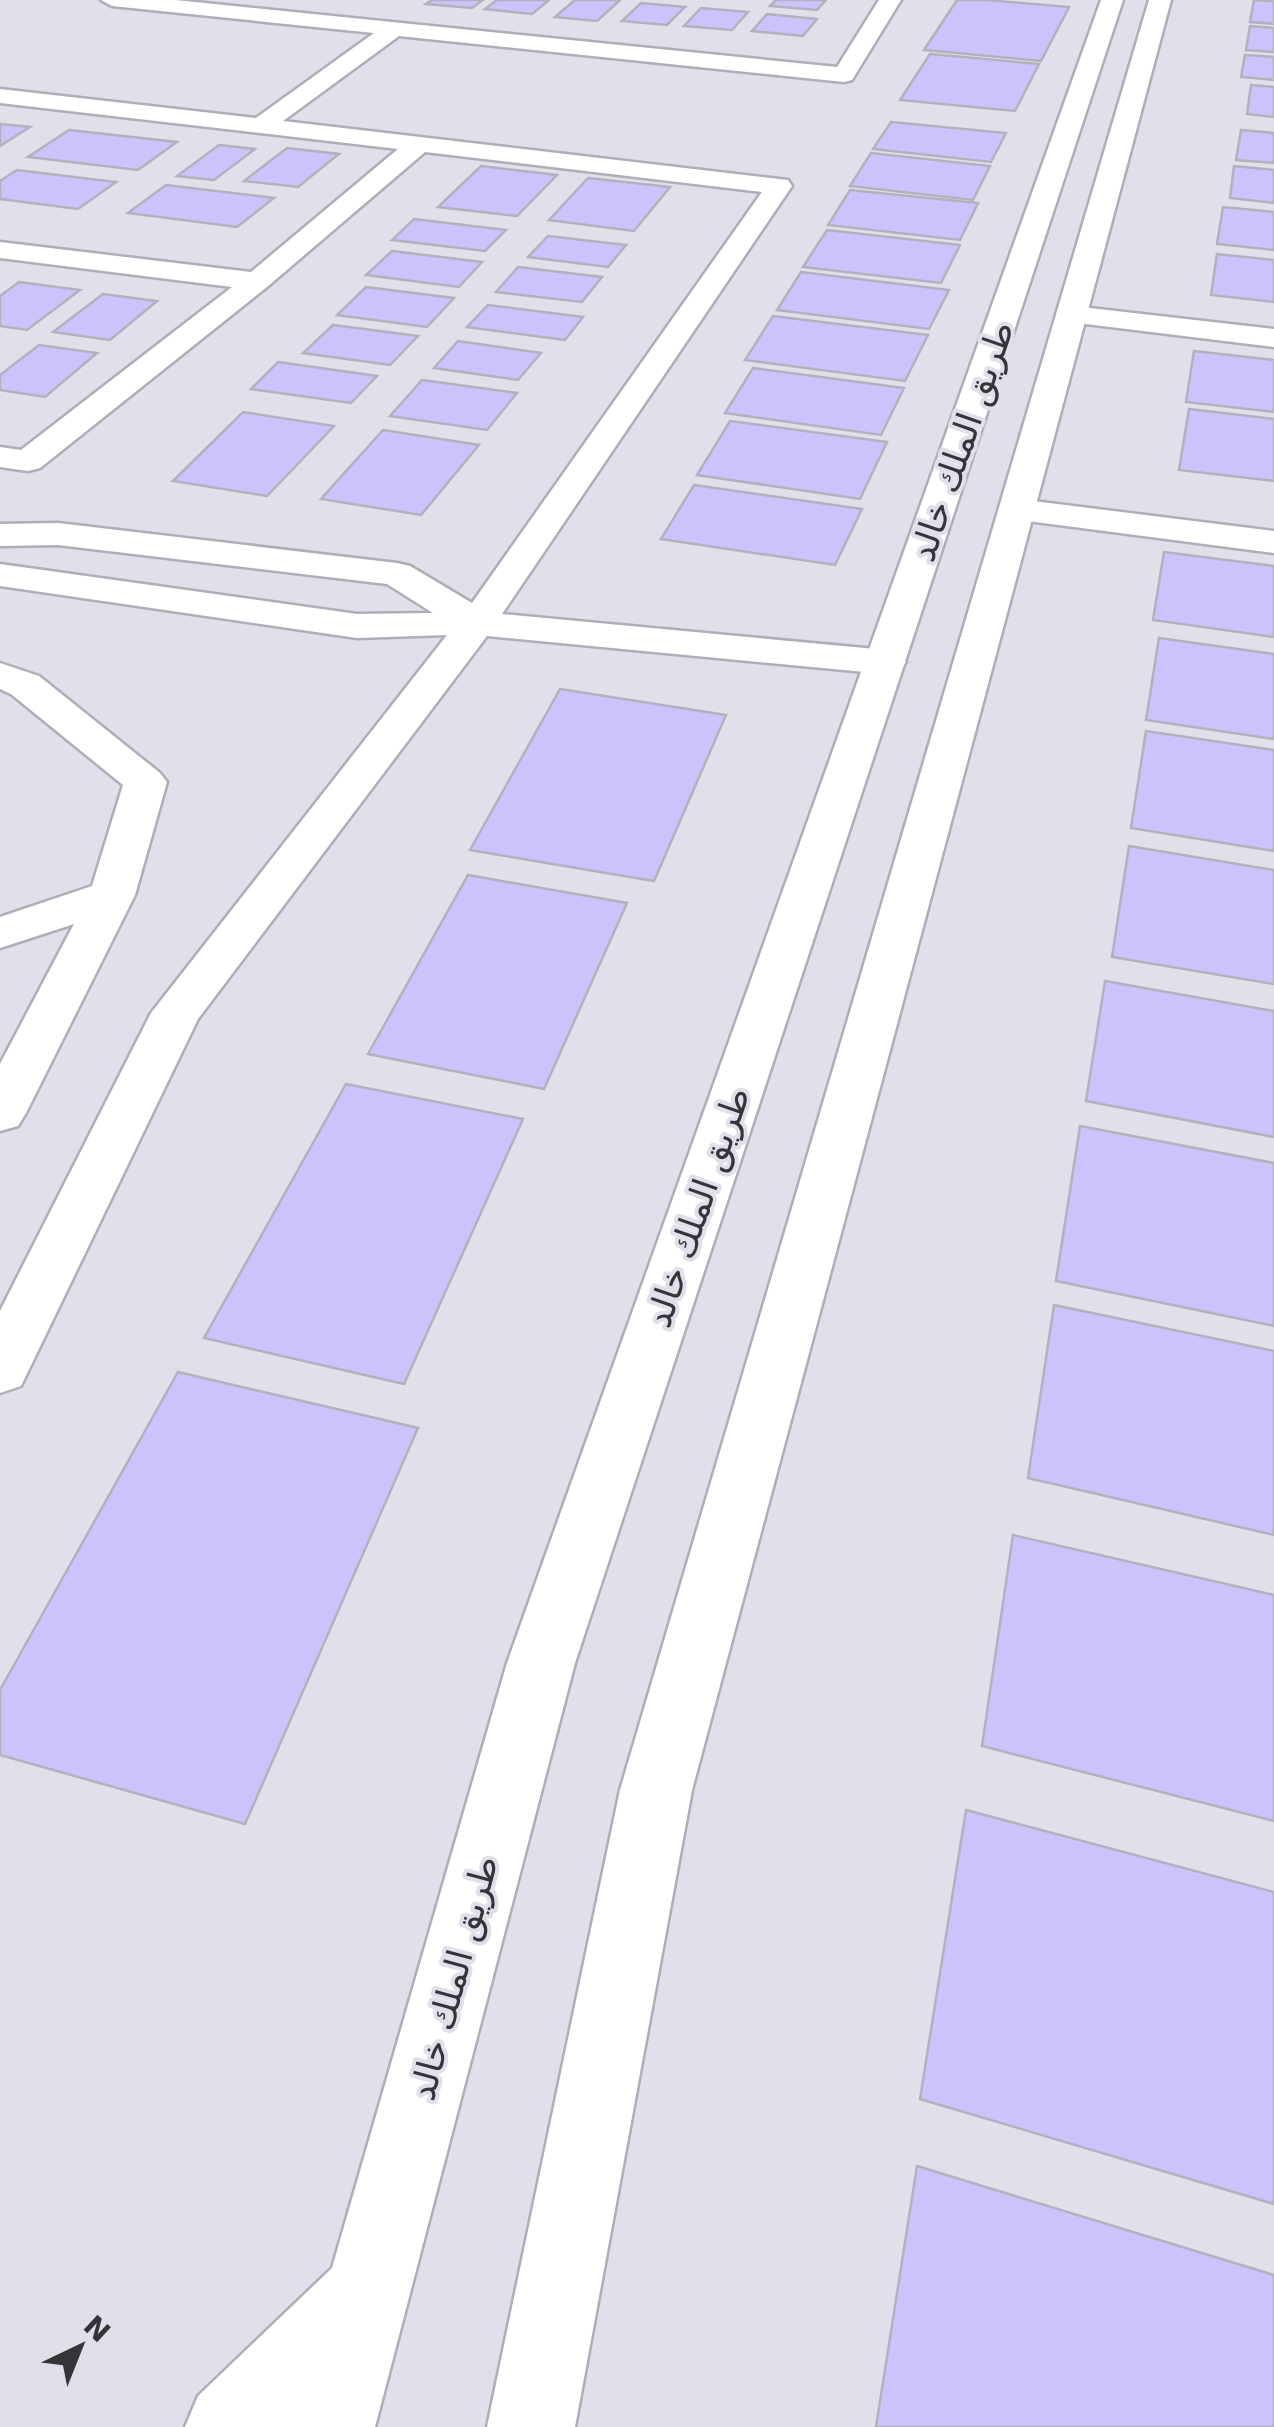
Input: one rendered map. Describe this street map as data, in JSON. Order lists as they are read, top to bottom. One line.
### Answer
{"streets":{"street":["طريق الملك خالد"]},"north":"top right"}
